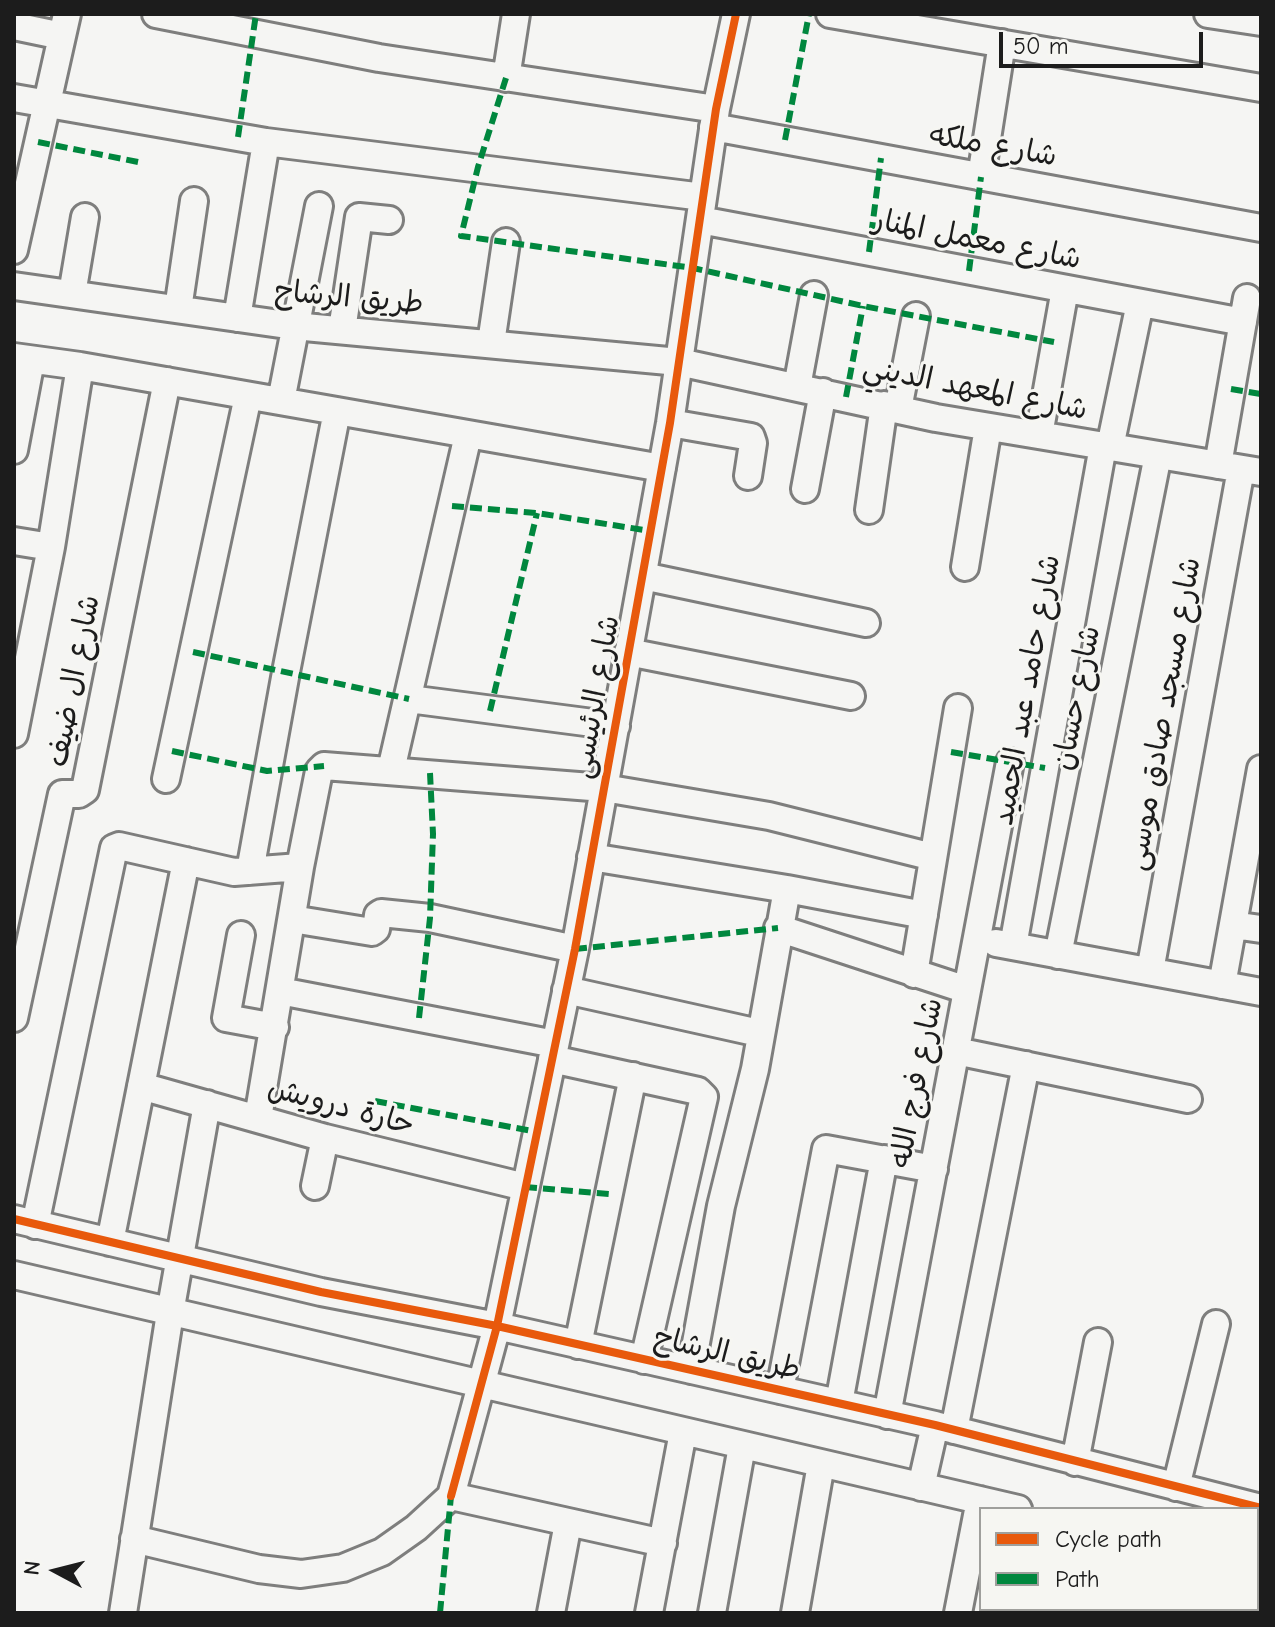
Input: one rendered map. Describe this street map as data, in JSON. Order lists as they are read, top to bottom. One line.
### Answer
{"streets":{"street":["شارع ملكه","شارع معمل المنار","طريق الرشاح","شارع المعهد الديني","شارع ال ضيف","شارع حامد عبد الحميد","شارع الرئيسى","شارع حسان","شارع مسجد صادق موسى","شارع فرج الله","حارة درويش"]},"crossings":[["شارع ملكه","شارع الرئيسى"],["شارع معمل المنار","شارع حامد عبد الحميد"],["شارع معمل المنار","شارع الرئيسى"],["شارع معمل المنار","شارع مسجد صادق موسى"],["طريق الرشاح","شارع المعهد الديني"],["طريق الرشاح","شارع الرئيسى"],["طريق الرشاح","شارع فرج الله"],["شارع المعهد الديني","شارع حامد عبد الحميد"],["شارع المعهد الديني","شارع الرئيسى"],["شارع المعهد الديني","شارع حسان"],["شارع المعهد الديني","شارع مسجد صادق موسى"],["شارع الرئيسى","حارة درويش"]],"legend":["Cycle path","Path"],"scale_bar":"50 m","north":"left"}
